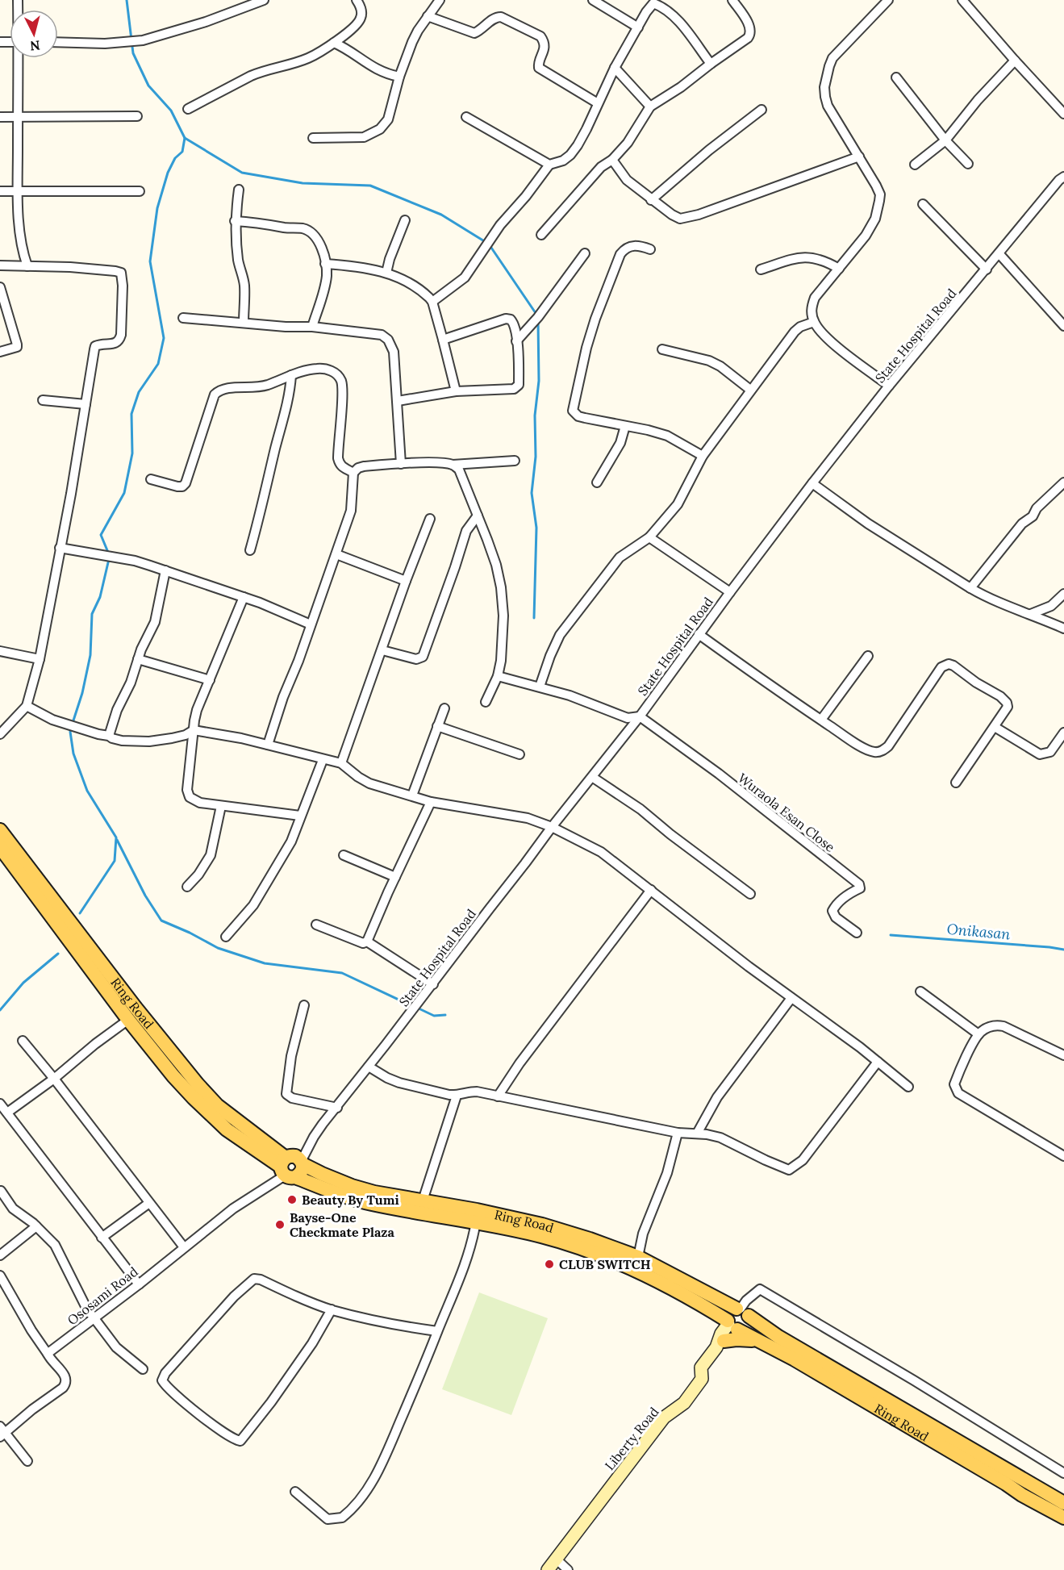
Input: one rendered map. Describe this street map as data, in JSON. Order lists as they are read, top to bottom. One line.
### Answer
{"streets":{"main road":["Ring Road"],"street":["State Hospital Road","Wuraola Esan Close","Ososami Road","Liberty Road"]},"crossings":[["State Hospital Road","Wuraola Esan Close"],["State Hospital Road","Ring Road"],["State Hospital Road","Ososami Road"],["Ring Road","Ososami Road"],["Ring Road","Liberty Road"]],"water":["Onikasan"],"places":["Beauty By Tumi","Bayse-One Checkmate Plaza","CLUB SWITCH"],"north":"bottom"}
